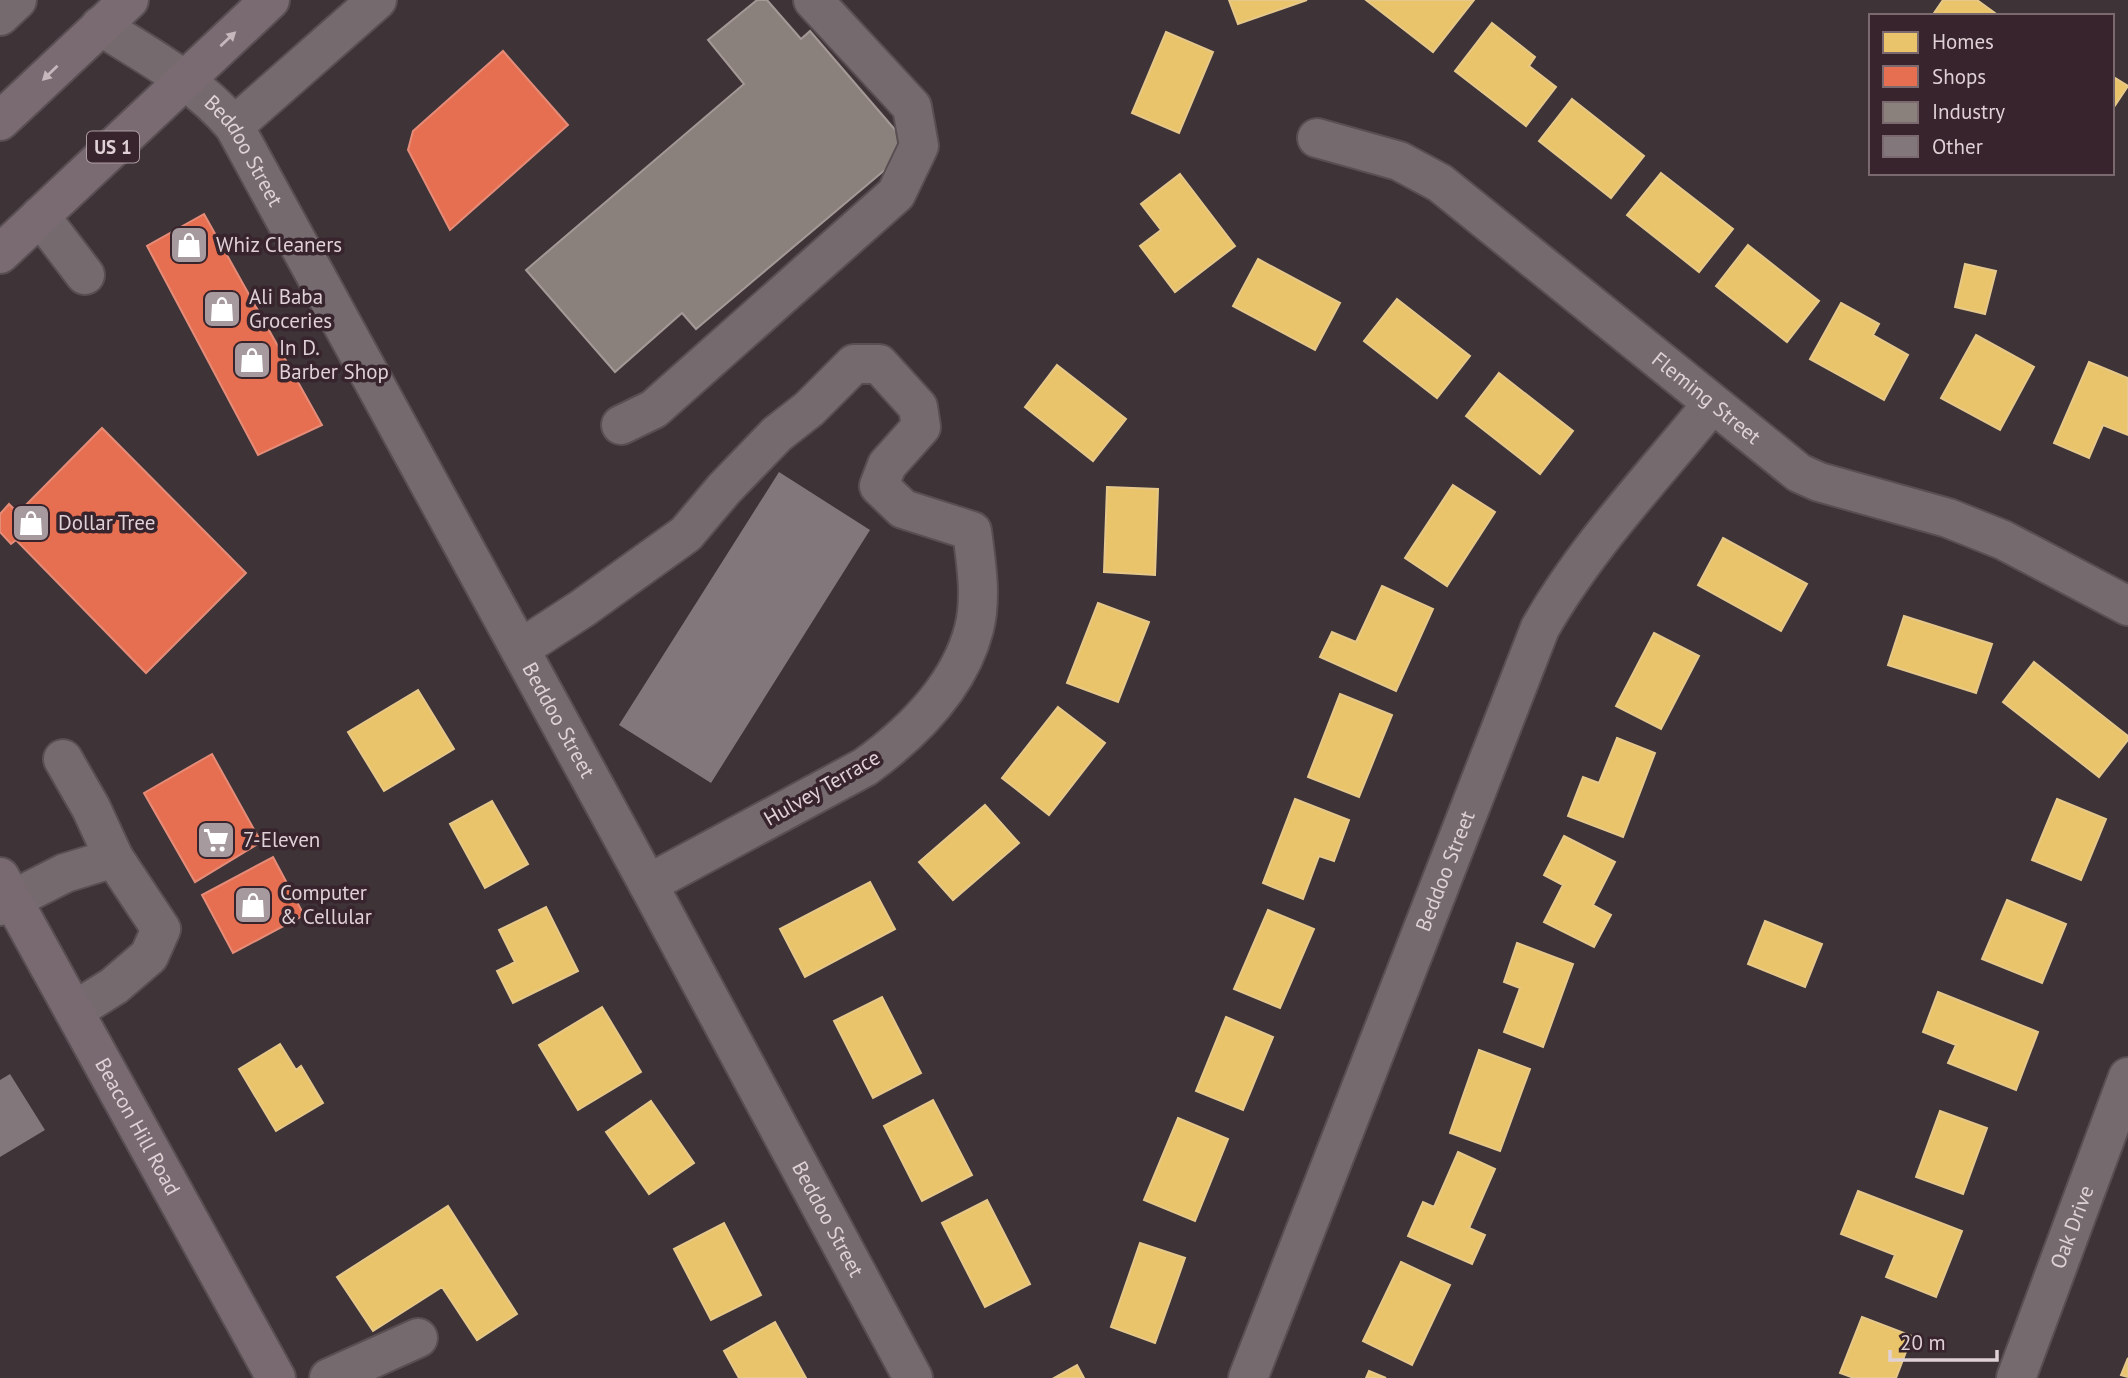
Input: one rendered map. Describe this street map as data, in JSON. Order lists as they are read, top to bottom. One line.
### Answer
{"streets":{"highway":["US 1"],"main road":["Beacon Hill Road"],"street":["Beddoo Street","Fleming Street","Hulvey Terrace","Oak Drive"]},"crossings":[["US 1","Beddoo Street"],["Beddoo Street","Fleming Street"],["Beddoo Street","Hulvey Terrace"]],"places":{"shop":["Whiz Cleaners","Ali Baba Groceries","In D. Barber Shop","Dollar Tree","Computer & Cellular"],"supermarket":["7-Eleven"]},"legend":["Homes","Shops","Industry","Other"],"scale_bar":"20 m"}
